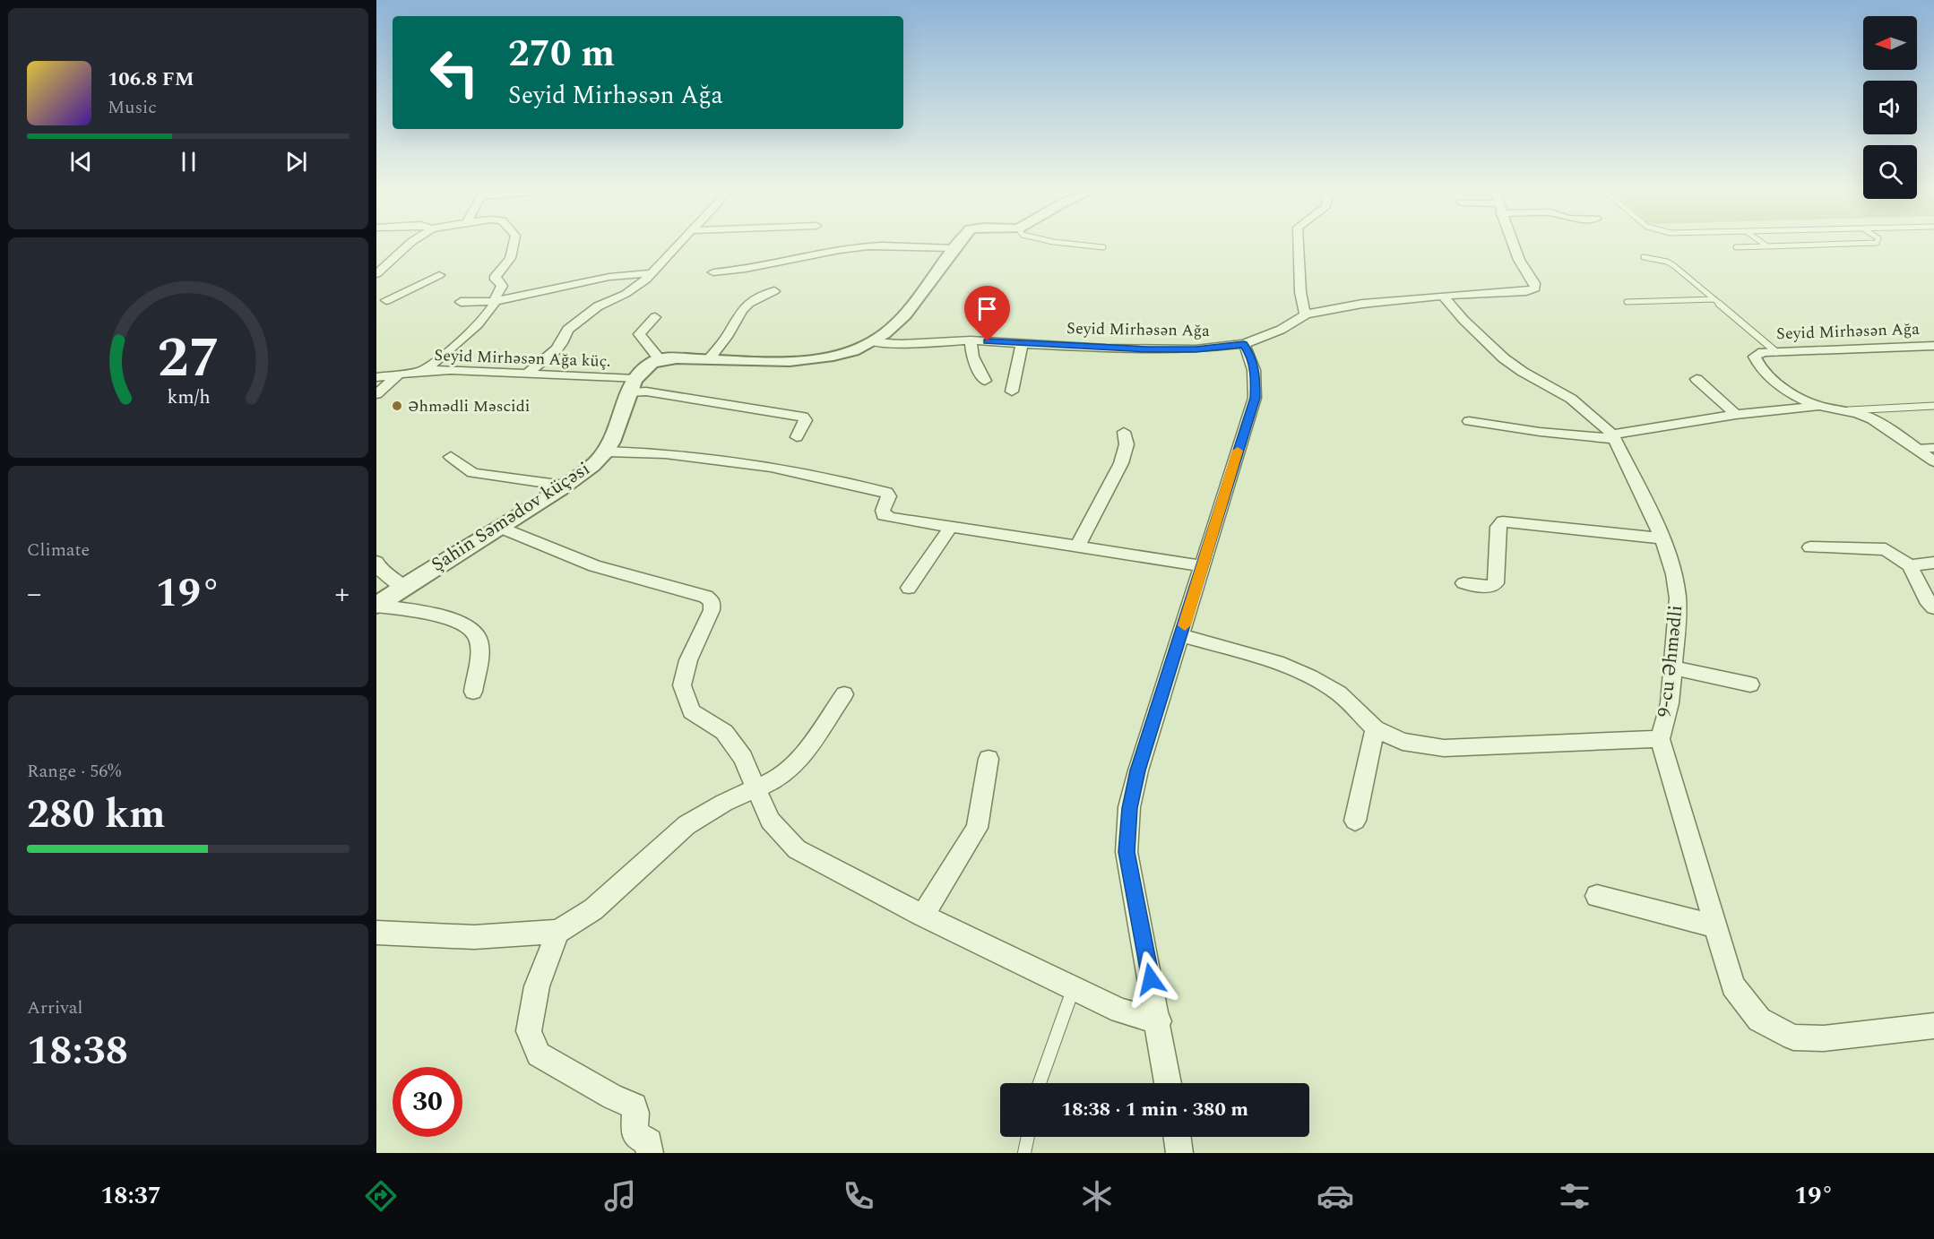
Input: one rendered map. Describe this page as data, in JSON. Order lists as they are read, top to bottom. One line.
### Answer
{"streets":{"street":["Seyid Mirhəsən Ağa","Seyid Mirhəsən Ağa küç.","Şahin Səmədov küçəsi","9-cu Əhmədli"]},"crossings":[["Seyid Mirhəsən Ağa","9-cu Əhmədli"],["Seyid Mirhəsən Ağa küç.","Şahin Səmədov küçəsi"]],"places":["Әhmәdli Mәscidi"],"north":"left","page":{"turn":["270 m","Seyid Mirhəsən Ağa"],"song":["106.8 FM","Music"],"tile":["Climate",["Range · 56%","280 km"],["Arrival","18:38"]],"heat":["−","19°","+"],"limit":"30","trip":"18:38 · 1 min · 380 m","tabs":["18:37","19°"],"gauge":["27","km/h"]}}
